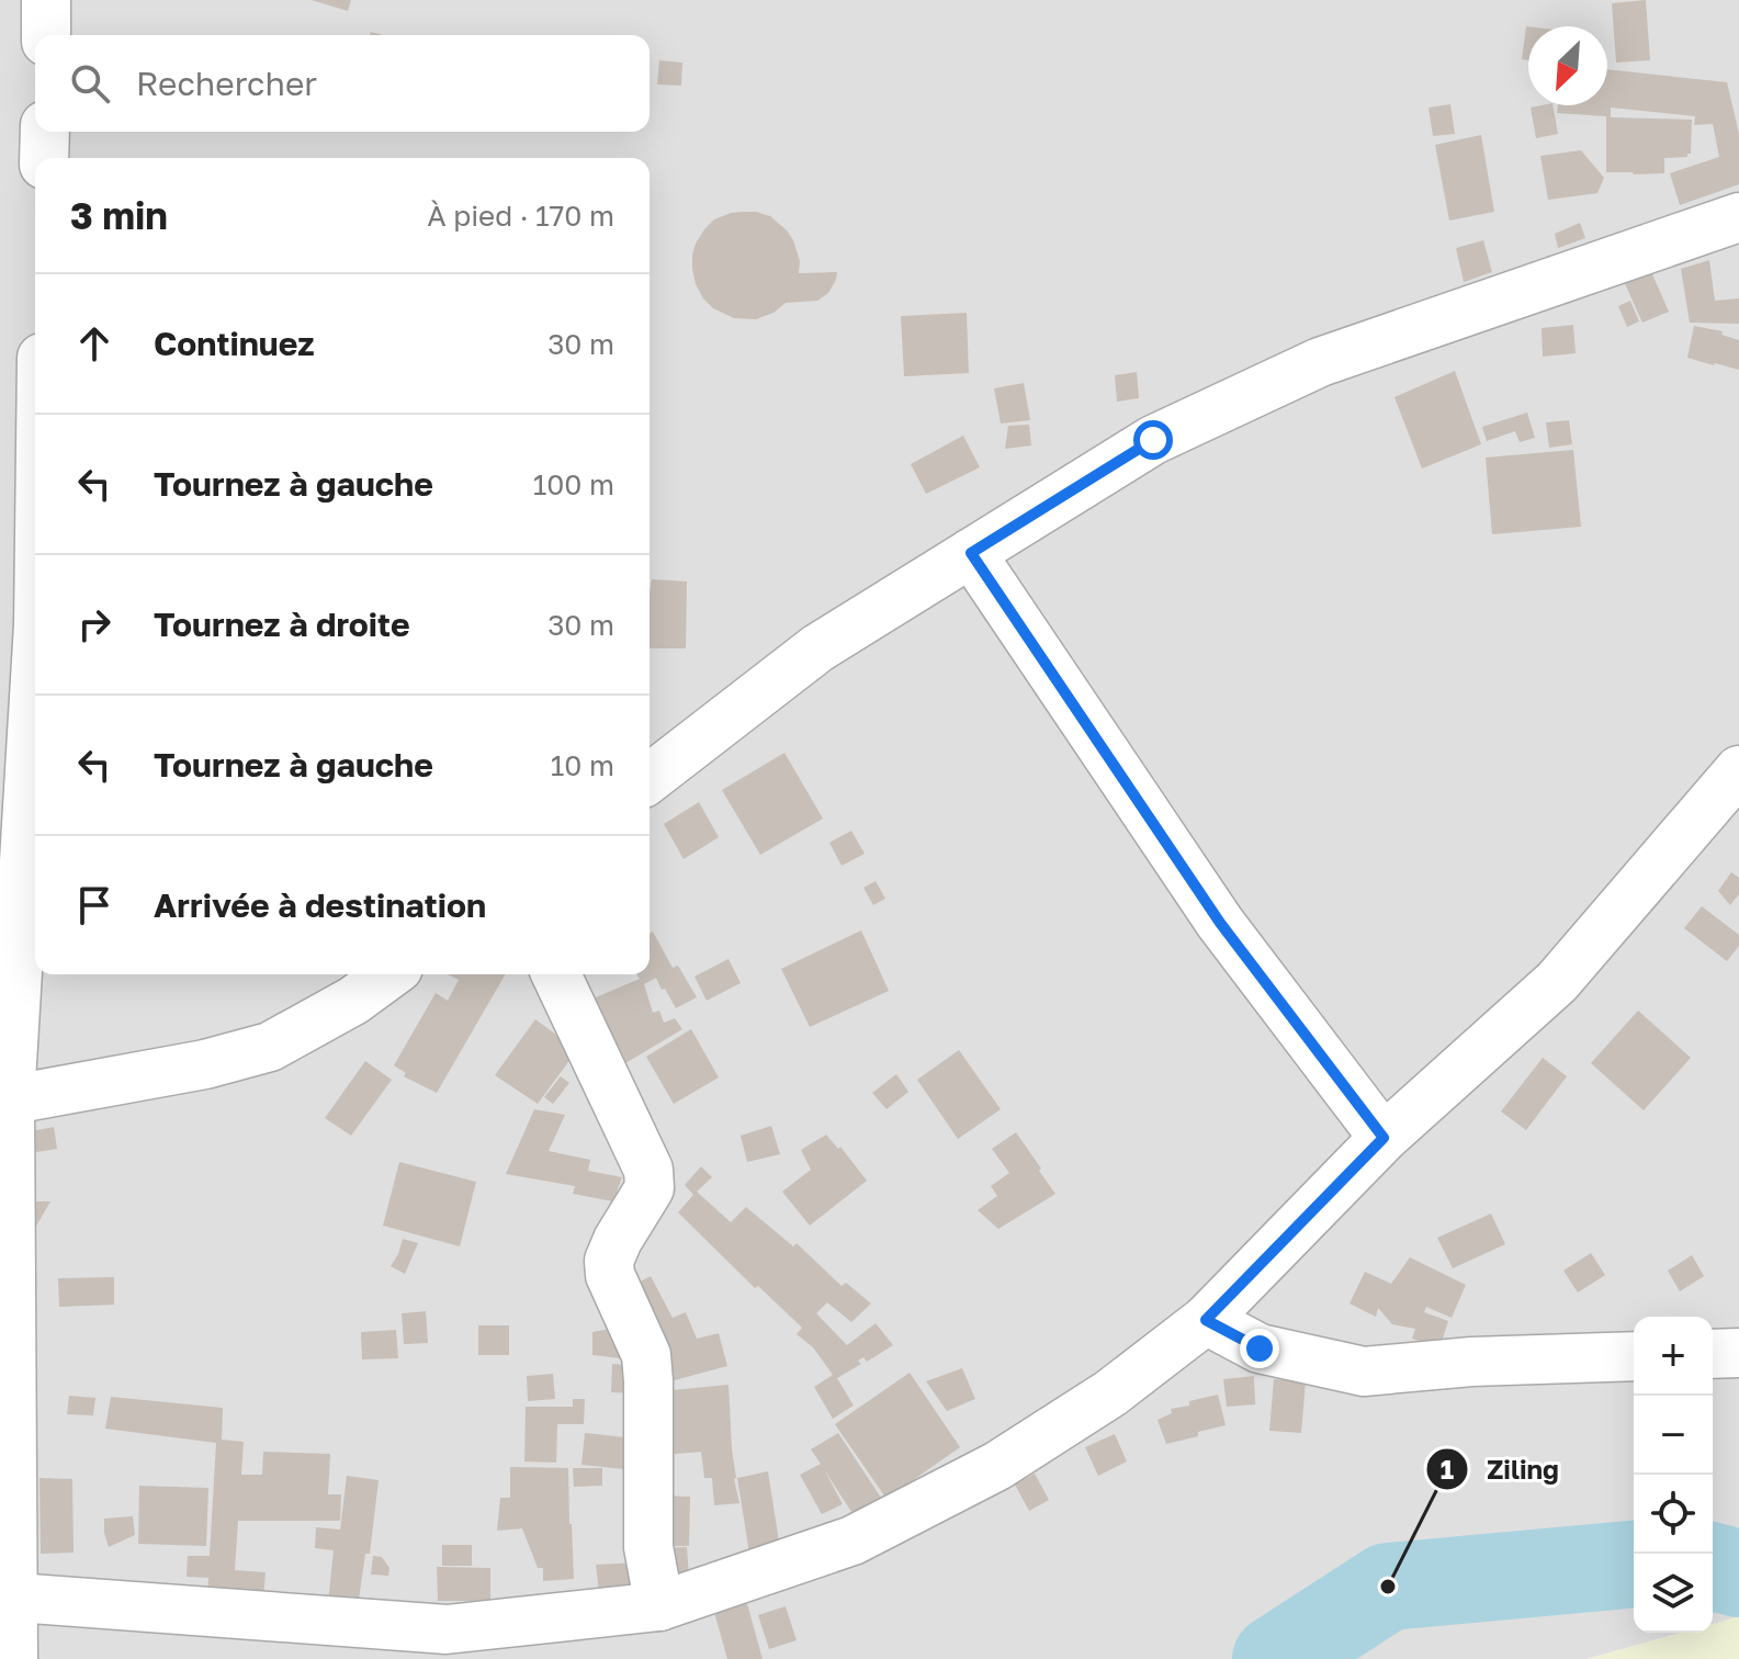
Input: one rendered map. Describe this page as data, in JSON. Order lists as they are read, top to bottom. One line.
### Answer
{"places":["Ziling"],"north":"bottom left","page":{"search":"Rechercher","heading":["3 min","À pied · 170 m"],"list":[["Continuez","30 m"],["Tournez à gauche","100 m"],["Tournez à droite","30 m"],["Tournez à gauche","10 m"],"Arrivée à destination"],"map_buttons":["+","−"]}}
